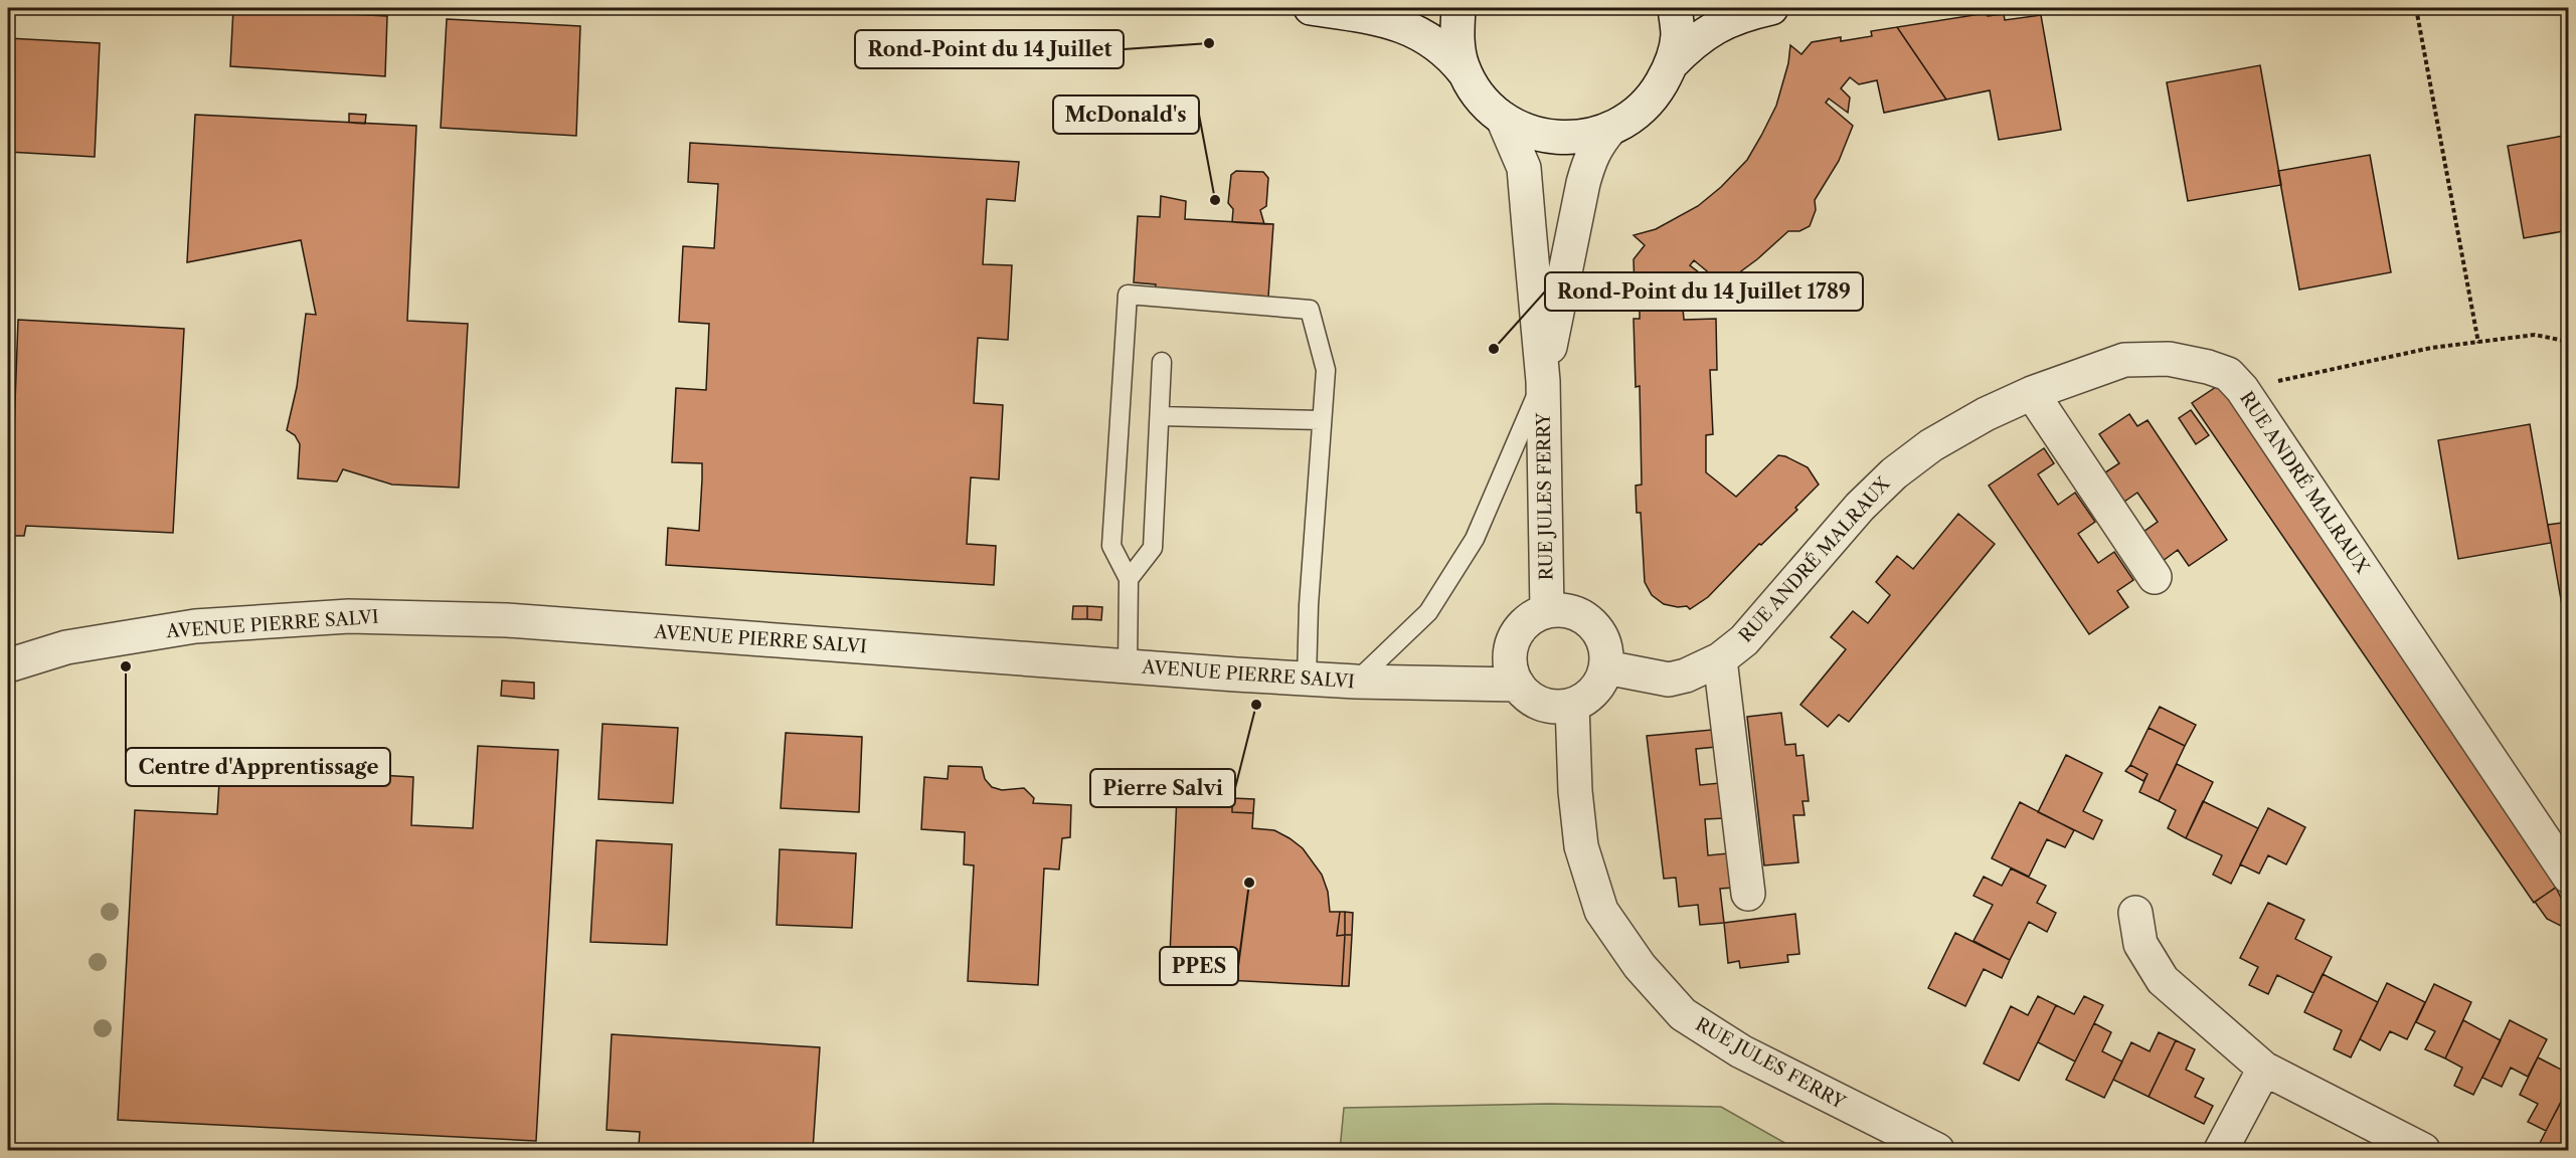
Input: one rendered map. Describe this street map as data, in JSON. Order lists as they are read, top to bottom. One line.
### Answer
{"streets":{"street":["RUE ANDRÉ MALRAUX","RUE JULES FERRY","AVENUE PIERRE SALVI"]},"crossings":[["RUE ANDRÉ MALRAUX","RUE JULES FERRY"],["RUE ANDRÉ MALRAUX","AVENUE PIERRE SALVI"],["RUE JULES FERRY","AVENUE PIERRE SALVI"]],"places":["Rond-Point du 14 Juillet","McDonald's","Rond-Point du 14 Juillet 1789","Centre d'Apprentissage","Pierre Salvi","PPES"]}
